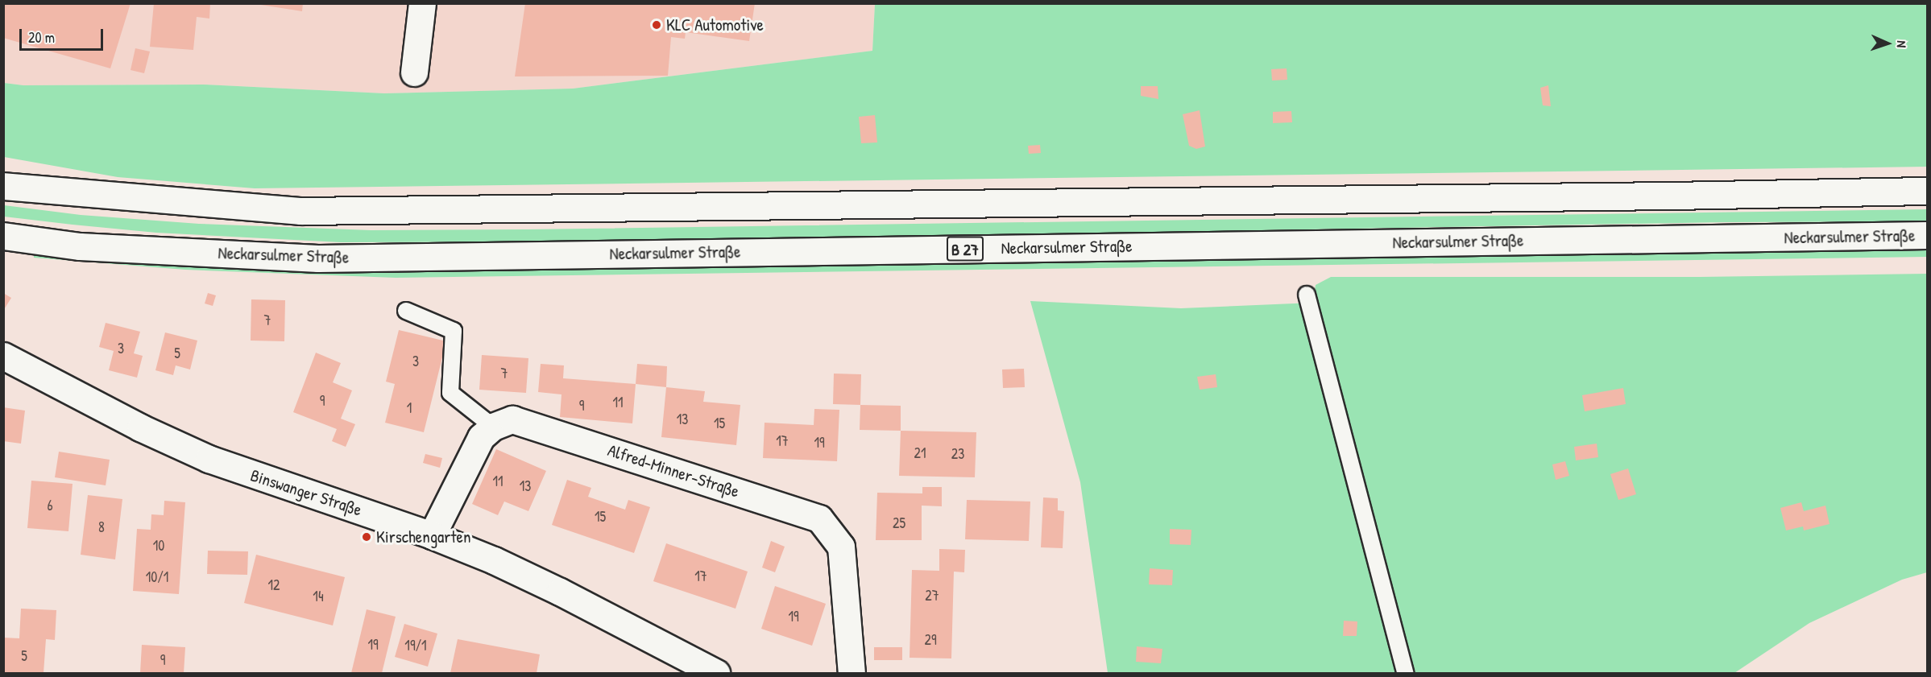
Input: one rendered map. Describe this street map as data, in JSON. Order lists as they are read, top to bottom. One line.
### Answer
{"streets":{"main road":["Neckarsulmer Straße","B 27","Alfred-Minner-Straße","Binswanger Straße"]},"places":["KLC Automotive","Kirschengarten"],"house_numbers":["7","3","5","3","7","9","11","9","1","13","15","17","19","21","23","11","13","6","15","25","8","10","17","10/1","12","27","14","19","29","19","19/1","5","9"],"scale_bar":"20 m","north":"right"}
